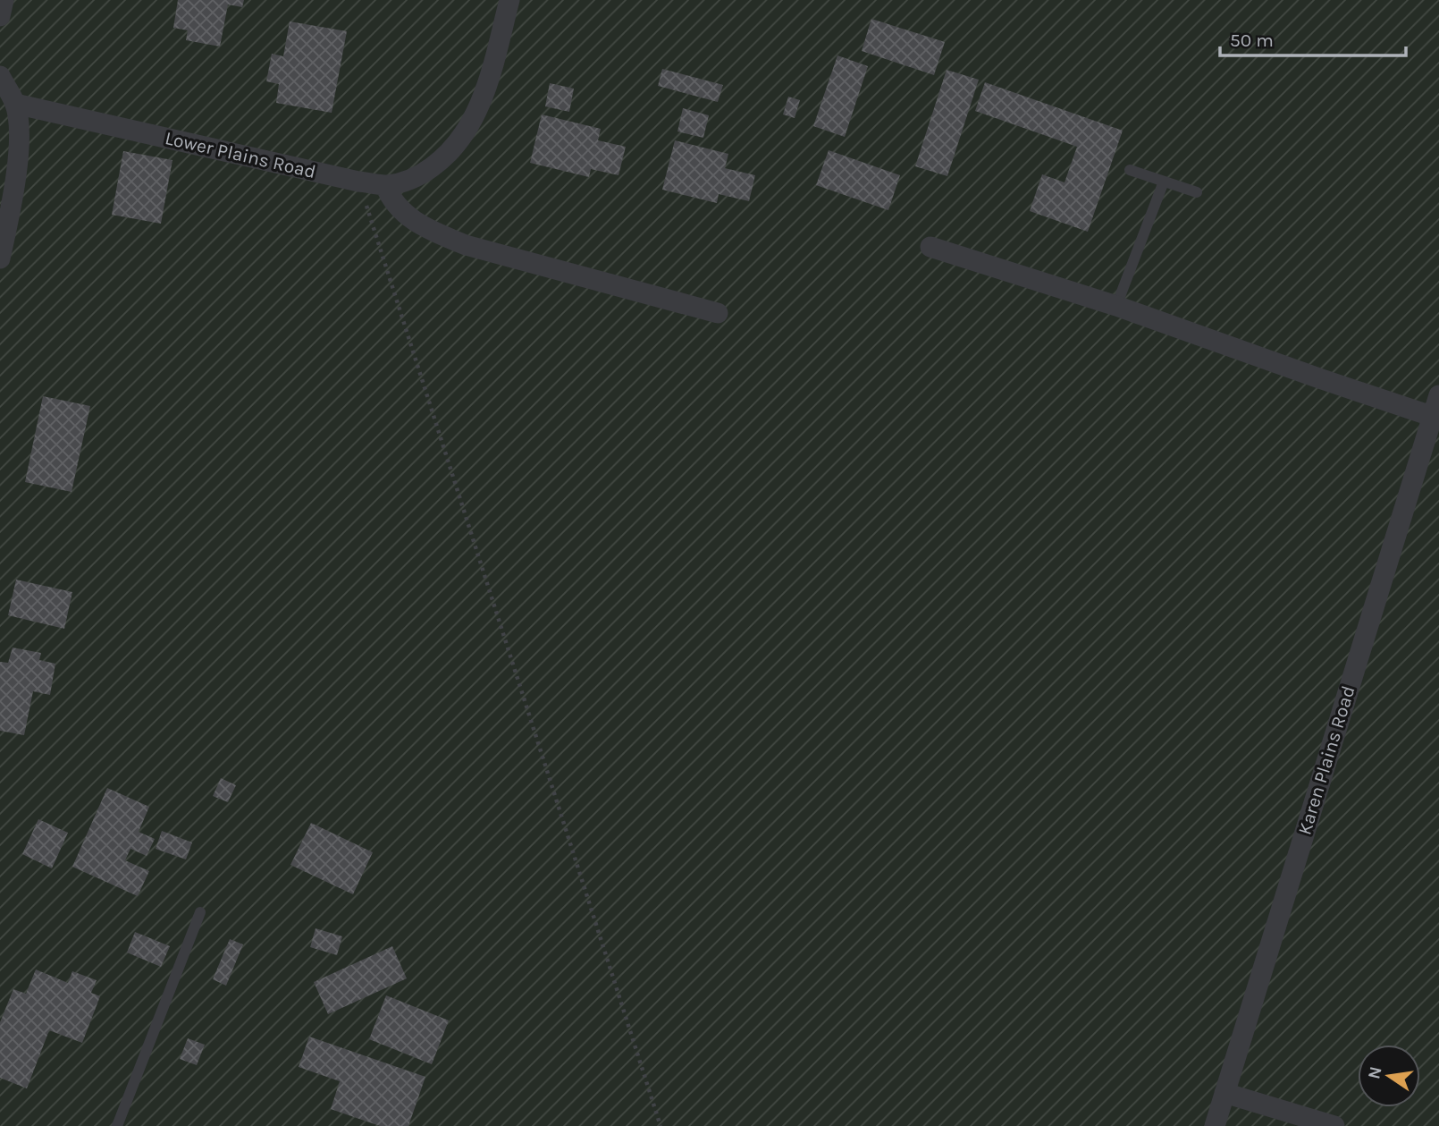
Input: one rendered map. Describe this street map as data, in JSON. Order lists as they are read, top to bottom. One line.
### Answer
{"streets":{"street":["Lower Plains Road","Karen Plains Road"]},"scale_bar":"50 m","north":"left"}
